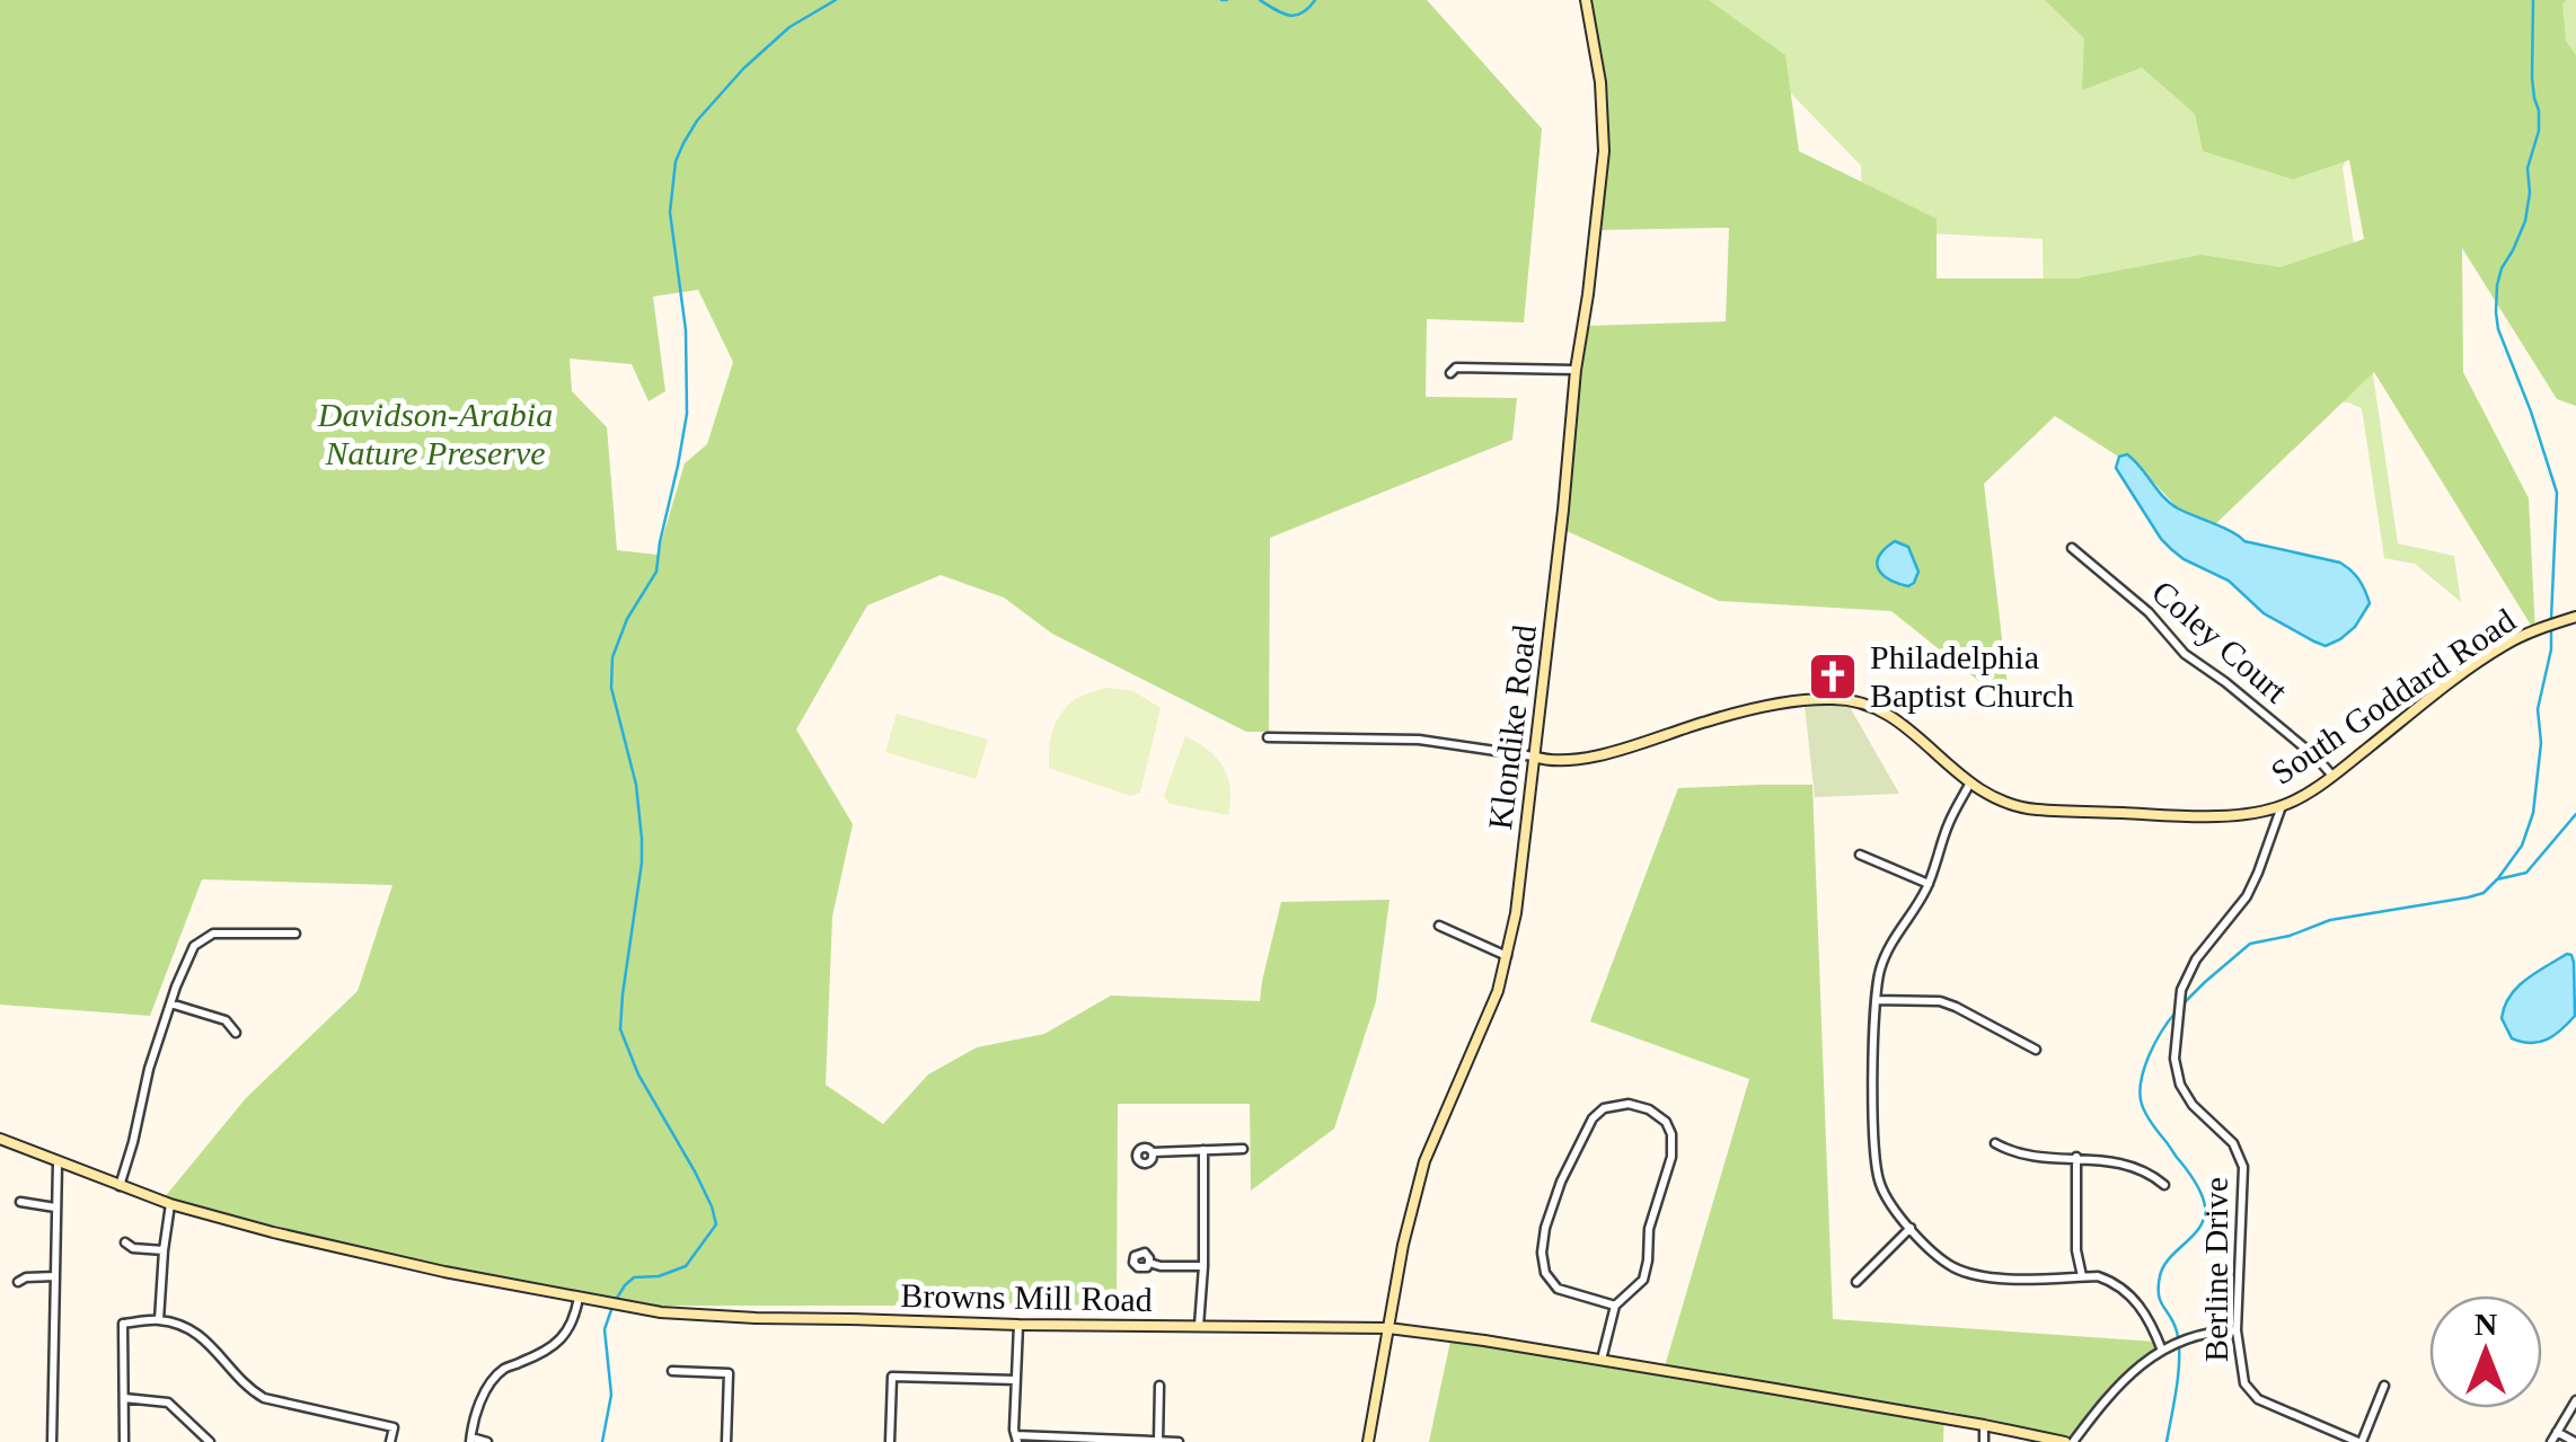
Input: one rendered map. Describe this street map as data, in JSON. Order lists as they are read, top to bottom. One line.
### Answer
{"streets":{"main road":["South Goddard Road","Klondike Road","Browns Mill Road"],"street":["Coley Court","Berline Drive"]},"crossings":[["Coley Court","South Goddard Road"],["South Goddard Road","Klondike Road"],["South Goddard Road","Berline Drive"],["Klondike Road","Browns Mill Road"]],"parks":["Davidson-Arabia Nature Preserve"],"places":{"church":["Philadelphia Baptist Church"]},"north":"top"}
